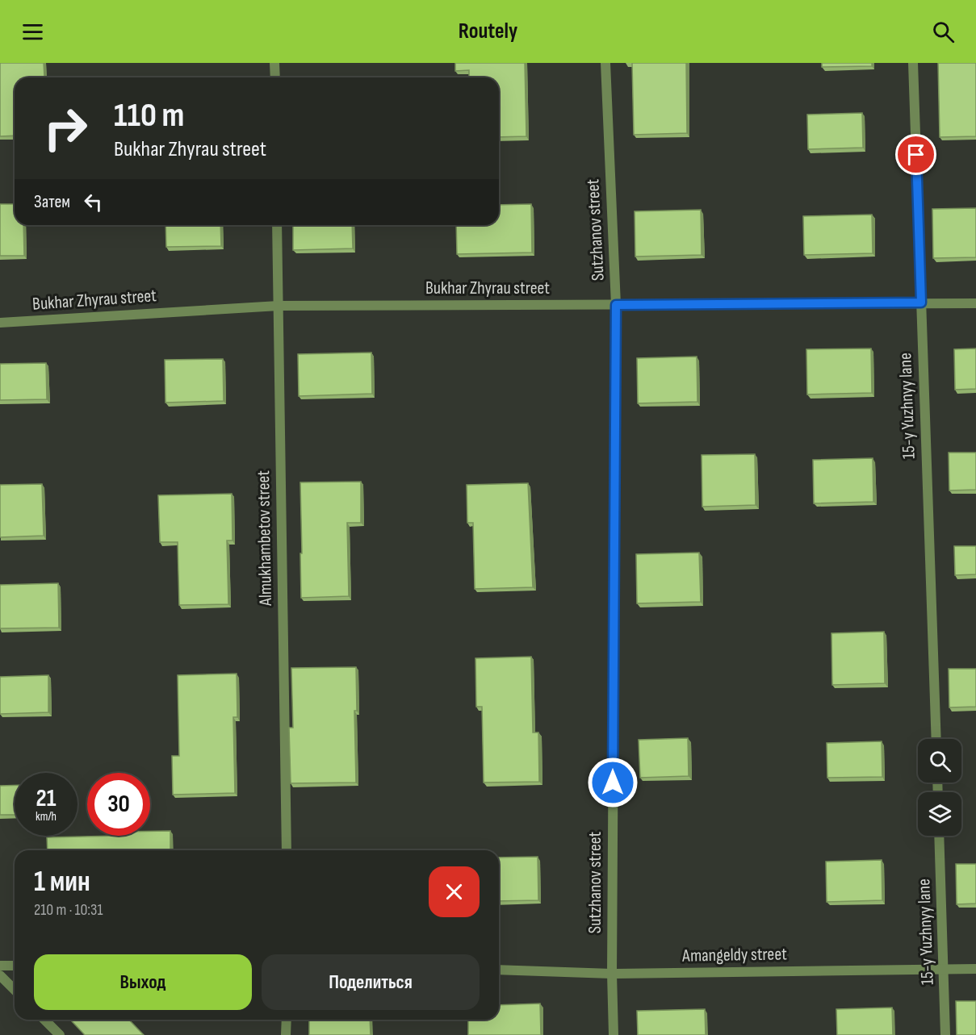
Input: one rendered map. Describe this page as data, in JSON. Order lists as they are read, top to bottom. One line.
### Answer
{"streets":{"street":["Sutzhanov street","Bukhar Zhyrau street","15-y Yuzhnyy lane","Almukhambetov street","Amangeldy street"]},"crossings":[["Sutzhanov street","Bukhar Zhyrau street"],["Sutzhanov street","Amangeldy street"],["Bukhar Zhyrau street","15-y Yuzhnyy lane"],["Bukhar Zhyrau street","Almukhambetov street"],["15-y Yuzhnyy lane","Amangeldy street"]],"page":{"header":"Routely","turn":["110 m","Bukhar Zhyrau street"],"then":"Затем","speed":"21 km/h","limit":"30","heading":["1 мин","210 m · 10:31"],"buttons":["Выход","Поделиться"]}}
